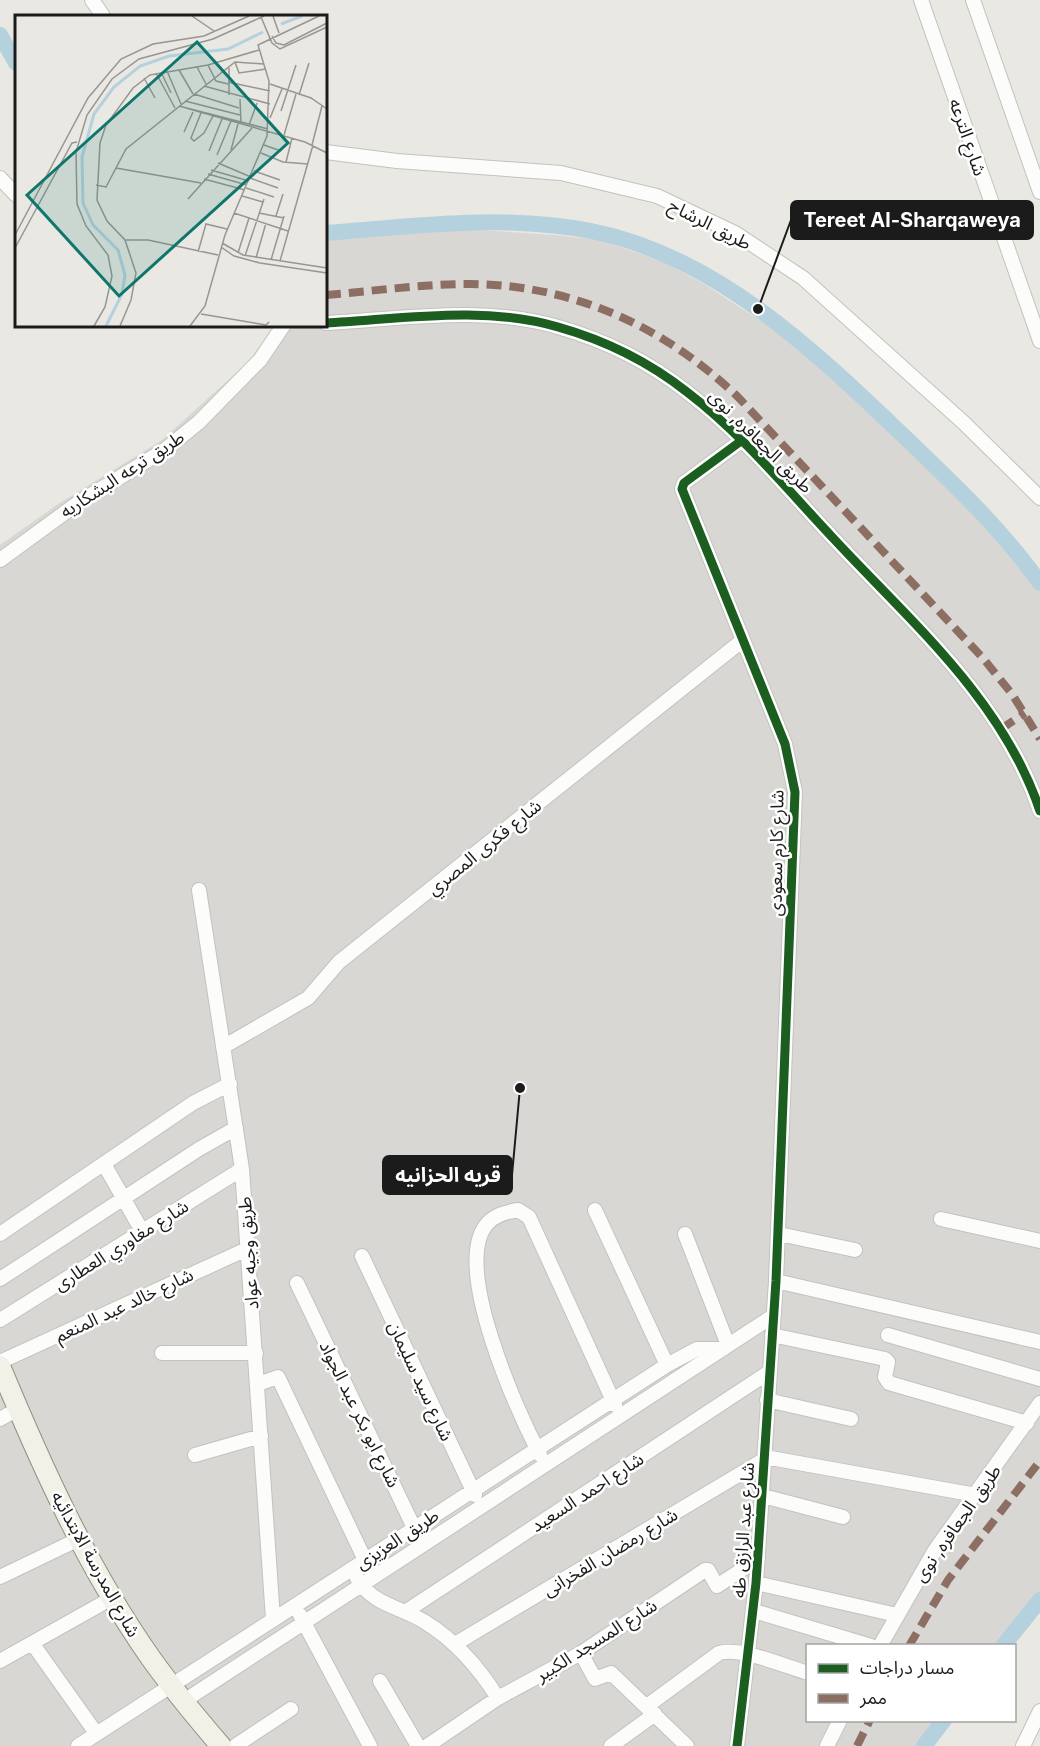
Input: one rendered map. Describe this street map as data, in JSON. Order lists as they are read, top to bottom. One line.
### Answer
{"streets":{"street":["شارع الترعه","طريق الرشاح","طريق الجعافره, نوى","طريق ترعه البشكاريه","شارع فكرى المصري","شارع كارم سعودى","شارع مغاوري العطارى","طريق وجيه عواد","شارع خالد عبد المنعم","شارع سيد سليمان","شارع ابو بكر عبد الجواد","شارع احمد السعيد","شارع عبد الرازق طه","طريق العزيزى","شارع رمضان الفخرانى","شارع المدرسة الابتدائيه","شارع المسجد الكبير"]},"crossings":[["طريق الجعافره, نوى","شارع كارم سعودى"],["شارع فكرى المصري","شارع كارم سعودى"],["شارع فكرى المصري","طريق وجيه عواد"],["شارع كارم سعودى","شارع عبد الرازق طه"],["شارع كارم سعودى","طريق العزيزى"],["شارع مغاوري العطارى","طريق وجيه عواد"],["طريق وجيه عواد","شارع خالد عبد المنعم"],["طريق وجيه عواد","طريق العزيزى"],["شارع خالد عبد المنعم","شارع المدرسة الابتدائيه"],["شارع سيد سليمان","طريق العزيزى"],["شارع ابو بكر عبد الجواد","طريق العزيزى"],["شارع احمد السعيد","شارع عبد الرازق طه"],["شارع عبد الرازق طه","طريق العزيزى"],["شارع عبد الرازق طه","شارع رمضان الفخرانى"],["شارع عبد الرازق طه","شارع المسجد الكبير"],["طريق العزيزى","شارع المدرسة الابتدائيه"]],"places":["Tereet Al-Sharqaweya","قريه الحزانيه"],"legend":["مسار دراجات","ممر"]}
